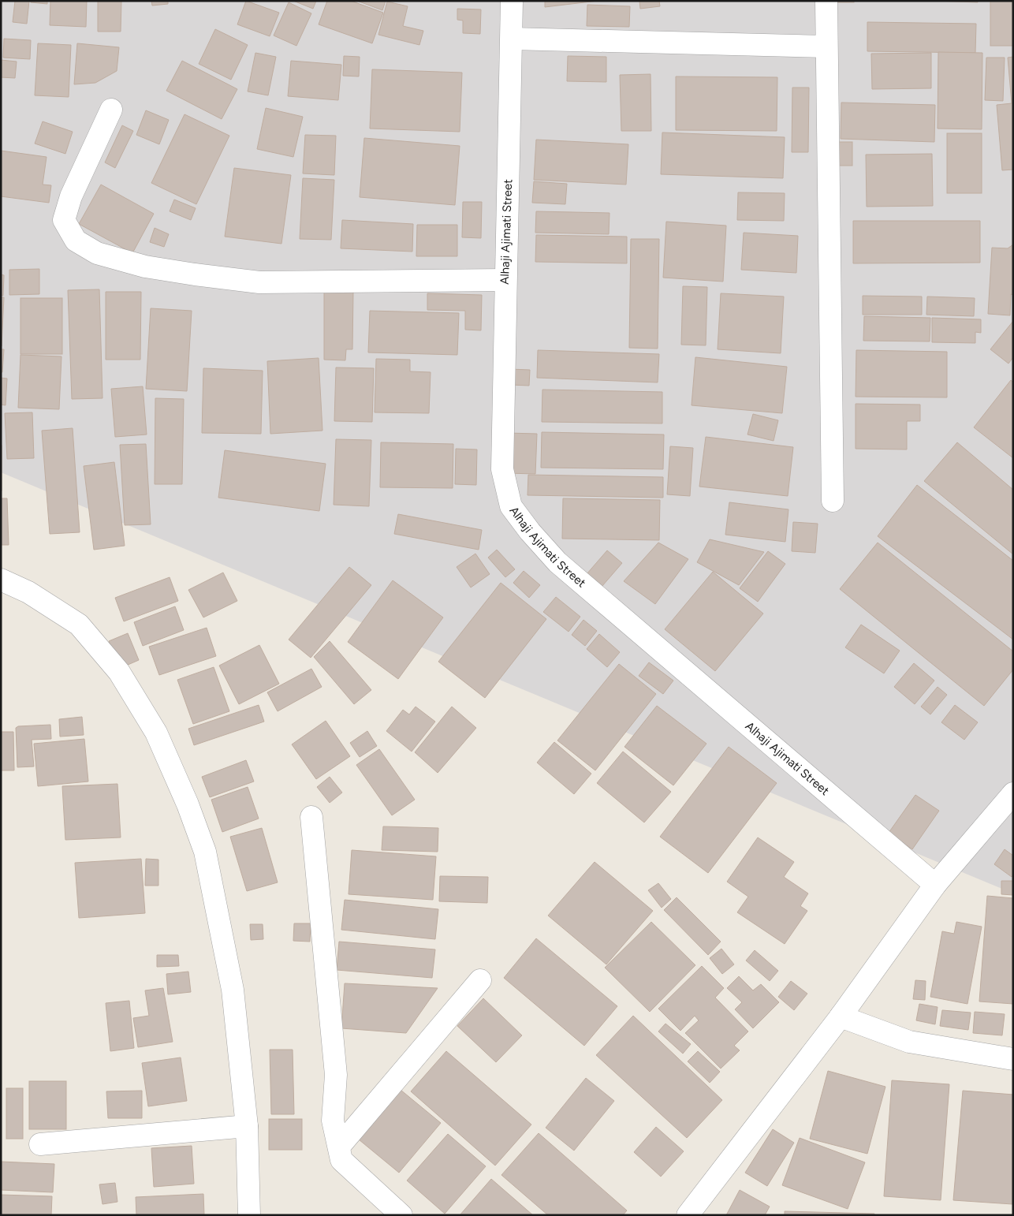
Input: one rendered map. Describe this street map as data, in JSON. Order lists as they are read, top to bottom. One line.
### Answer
{"streets":{"street":["Alhaji Ajimati Street"]}}
